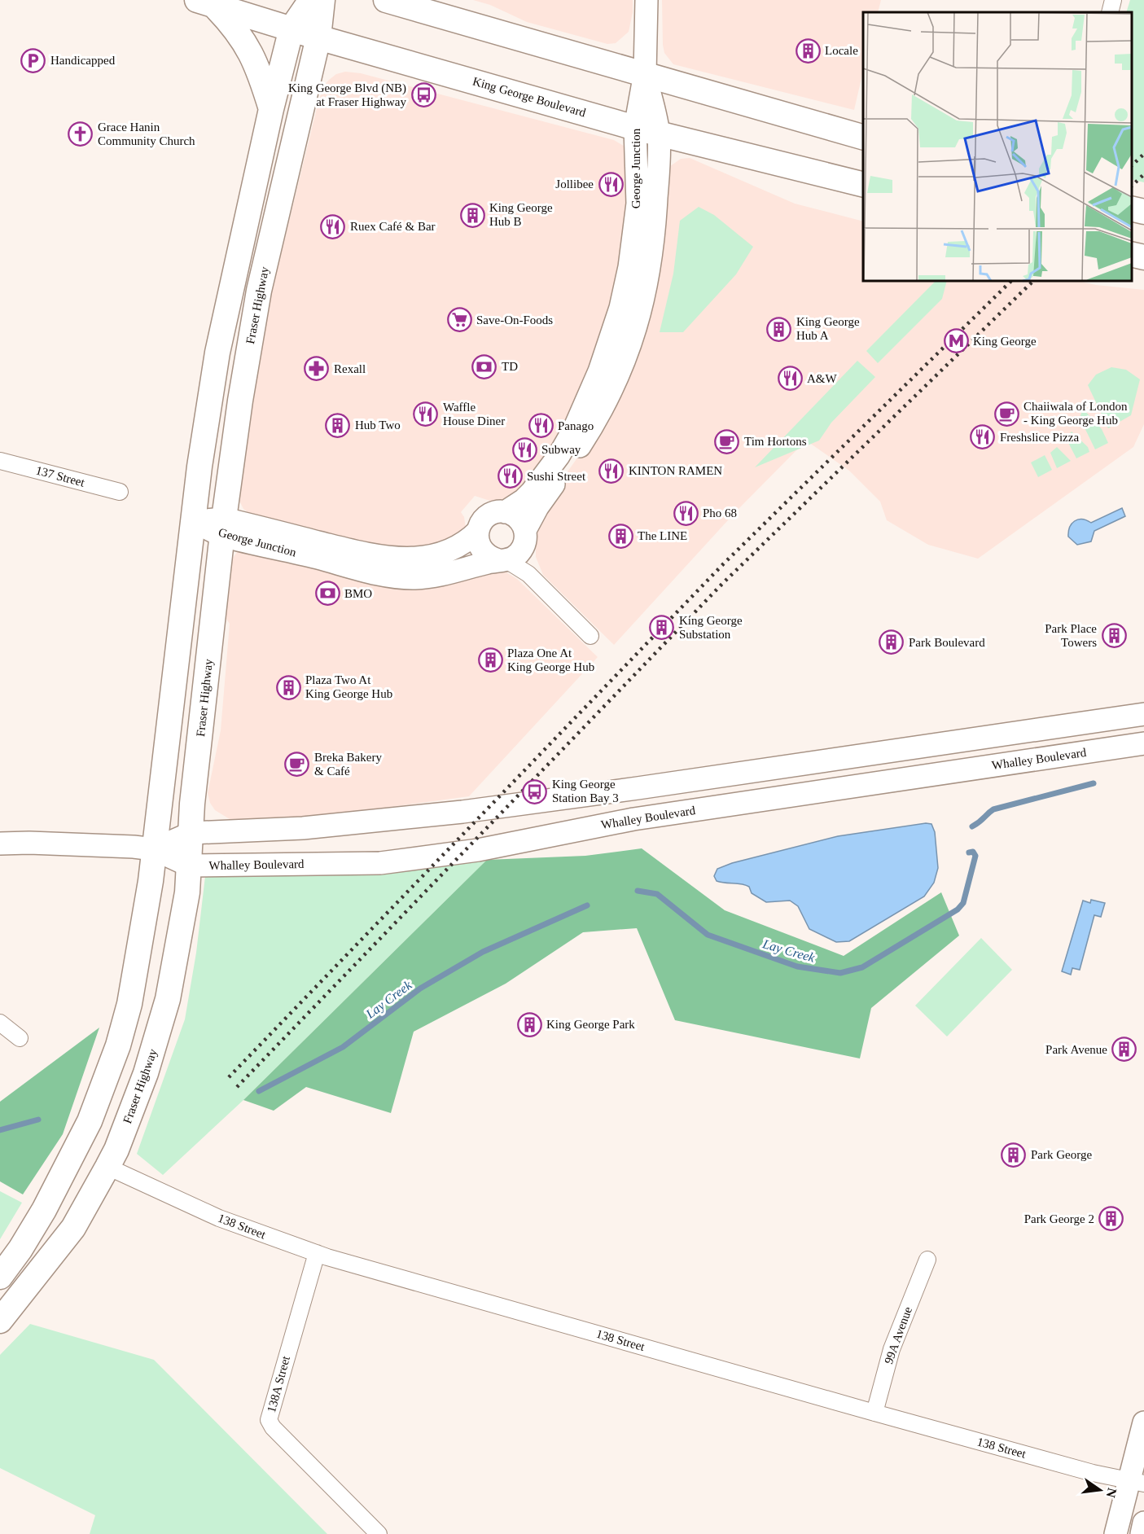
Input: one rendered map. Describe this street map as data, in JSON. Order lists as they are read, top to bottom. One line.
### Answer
{"streets":{"main road":["King George Boulevard","George Junction","Fraser Highway","Whalley Boulevard"],"street":["137 Street","138 Street","99A Avenue","138A Street"]},"crossings":[["King George Boulevard","George Junction"],["King George Boulevard","Fraser Highway"],["George Junction","Fraser Highway"],["Fraser Highway","Whalley Boulevard"],["Fraser Highway","138 Street"],["138 Street","99A Avenue"],["138 Street","138A Street"]],"water":["Lay Creek"],"places":{"building":["Locale","King George Hub B","King George Hub A","Hub Two","The LINE","King George Substation","Park Place Towers","Park Boulevard","Plaza One At King George Hub","Plaza Two At King George Hub","King George Park","Park Avenue","Park George","Park George 2"],"parking":["Handicapped"],"bus stop":["King George Blvd (NB) at Fraser Highway","King George Station Bay 3"],"church":["Grace Hanin Community Church"],"restaurant":["Jollibee","Ruex Café & Bar","A&W","Waffle House Diner","Panago","Freshslice Pizza","Subway","KINTON RAMEN","Sushi Street","Pho 68"],"supermarket":["Save-On-Foods"],"metro station":["King George"],"bank":["TD","BMO"],"pharmacy":["Rexall"],"cafe":["Chaiiwala of London - King George Hub","Tim Hortons","Breka Bakery & Café"]},"north":"right"}
